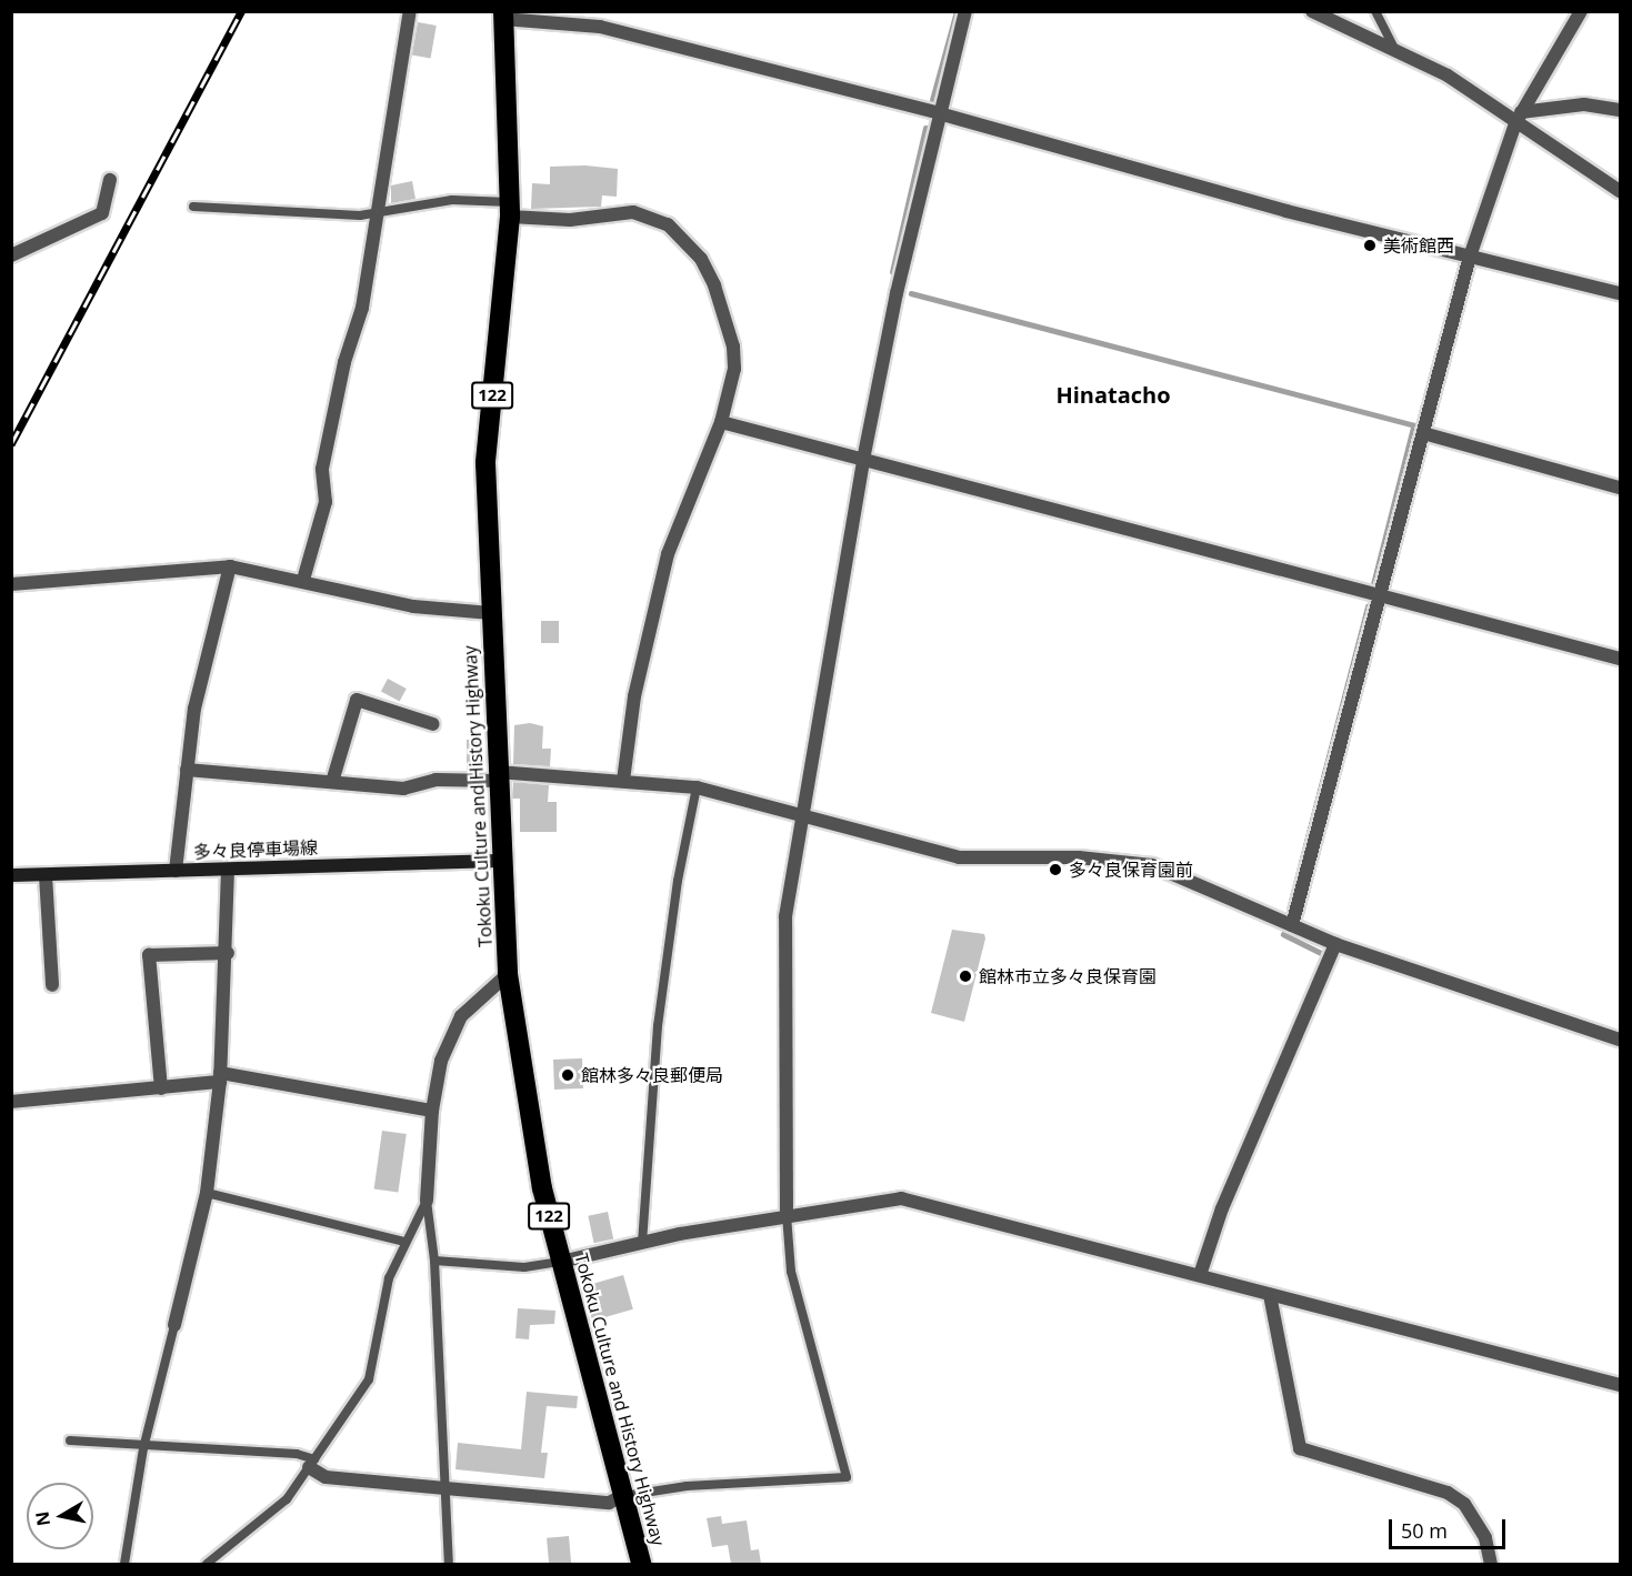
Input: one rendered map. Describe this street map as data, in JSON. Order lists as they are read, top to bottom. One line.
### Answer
{"streets":{"highway":["122","Tokoku Culture and History Highway"],"main road":["多々良停車場線"]},"crossings":[["Tokoku Culture and History Highway","多々良停車場線"]],"districts":["Hinatacho"],"places":["美術館西","多々良保育園前","館林市立多々良保育園","館林多々良郵便局"],"scale_bar":"50 m","north":"left"}
